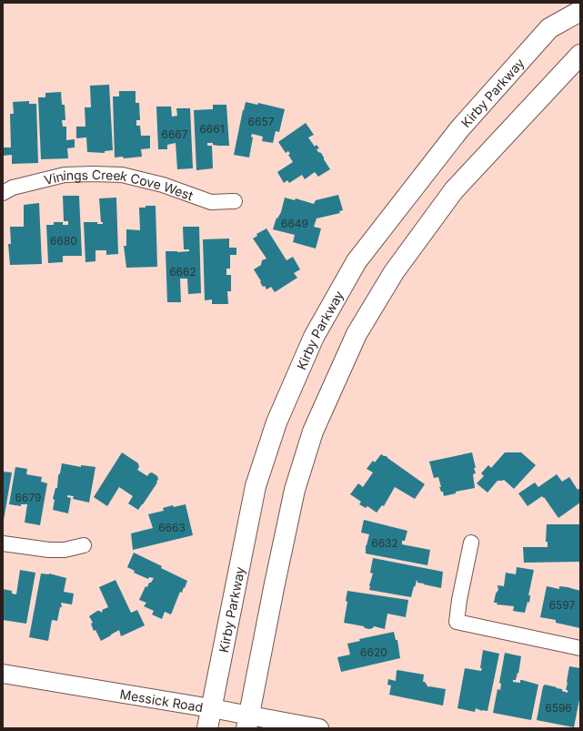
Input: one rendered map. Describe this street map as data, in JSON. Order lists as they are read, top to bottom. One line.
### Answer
{"streets":{"main road":["Kirby Parkway"],"street":["Vinings Creek Cove West","Messick Road"]},"crossings":[["Kirby Parkway","Messick Road"]],"house_numbers":["6657","6661","6667","6649","6680","6662","6679","6663","6632","6597","6620","6596"]}
